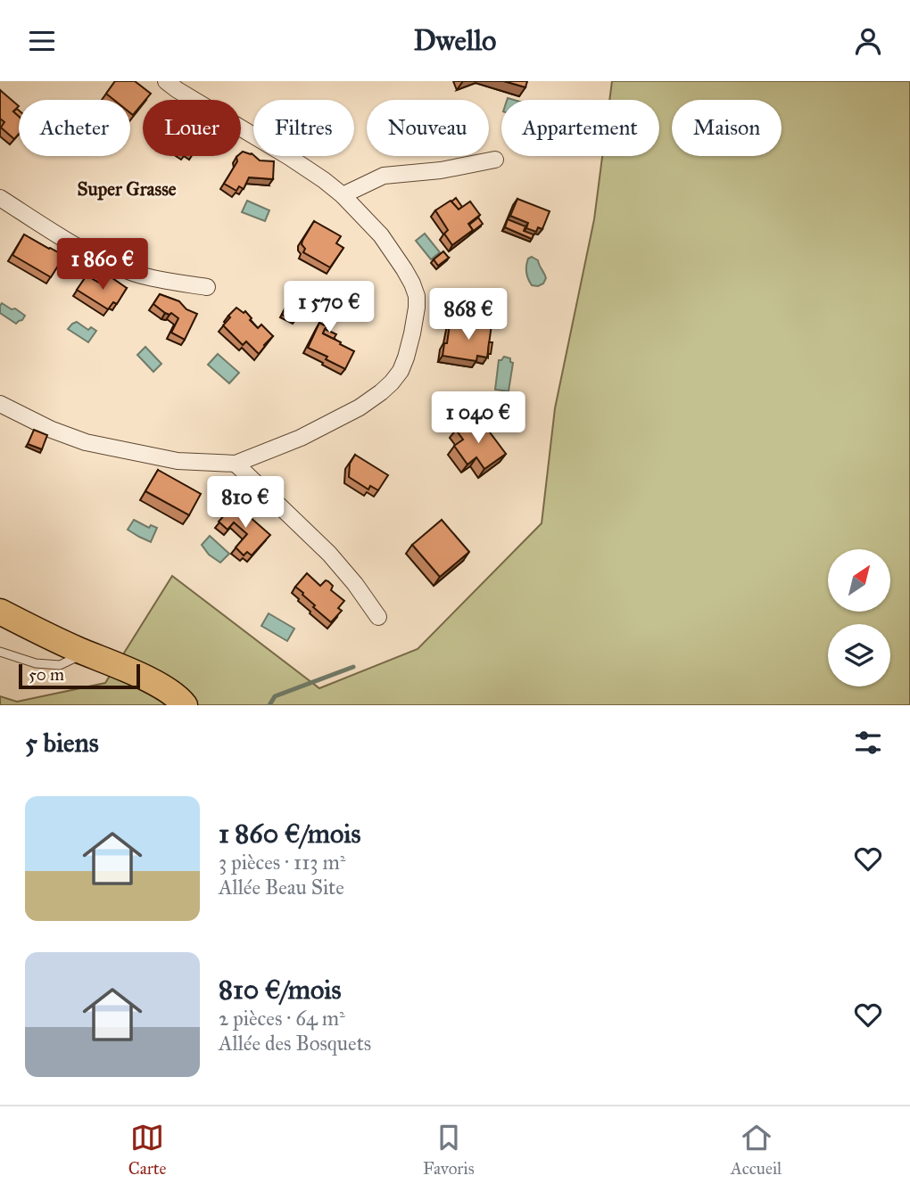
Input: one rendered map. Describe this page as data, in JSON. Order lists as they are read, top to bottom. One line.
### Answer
{"districts":["Super Grasse"],"scale_bar":"50 m","north":"top right","page":{"header":"Dwello","chip":["Acheter","Louer","Filtres","Nouveau","Appartement","Maison"],"price":["1 860 €","1 570 €","868 €","1 040 €","810 €"],"scale":"50 m","heading":"5 biens","list":[{"name":"1 860 €/mois","note":"3 pièces · 113 m² · Allée Beau Site"},{"name":"810 €/mois","note":"2 pièces · 64 m² · Allée des Bosquets"}],"tabs":["Carte","Favoris","Accueil"]}}
